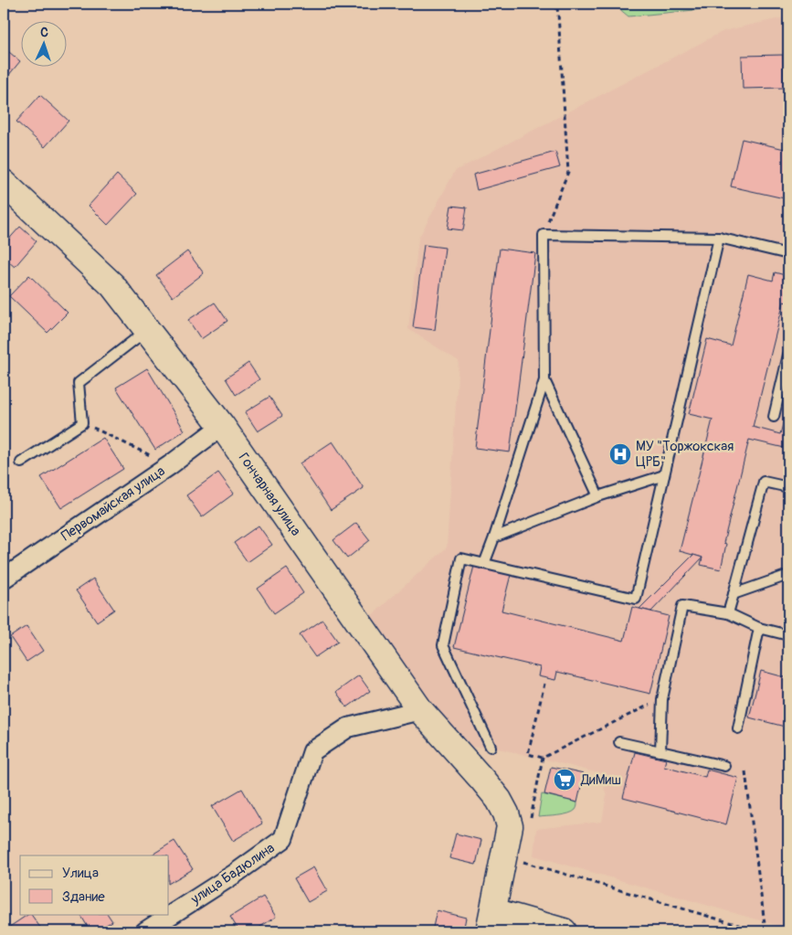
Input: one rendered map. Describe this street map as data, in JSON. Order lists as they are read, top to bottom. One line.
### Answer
{"streets":{"street":["Гончарная улица","Первомайская улица","улица Бадюлина"]},"crossings":[["Гончарная улица","Первомайская улица"],["Гончарная улица","улица Бадюлина"]],"places":{"hospital":["МУ \"Торжокская ЦРБ\""],"supermarket":["ДиМиш"]},"legend":["Улица","Здание"],"north":"top"}
